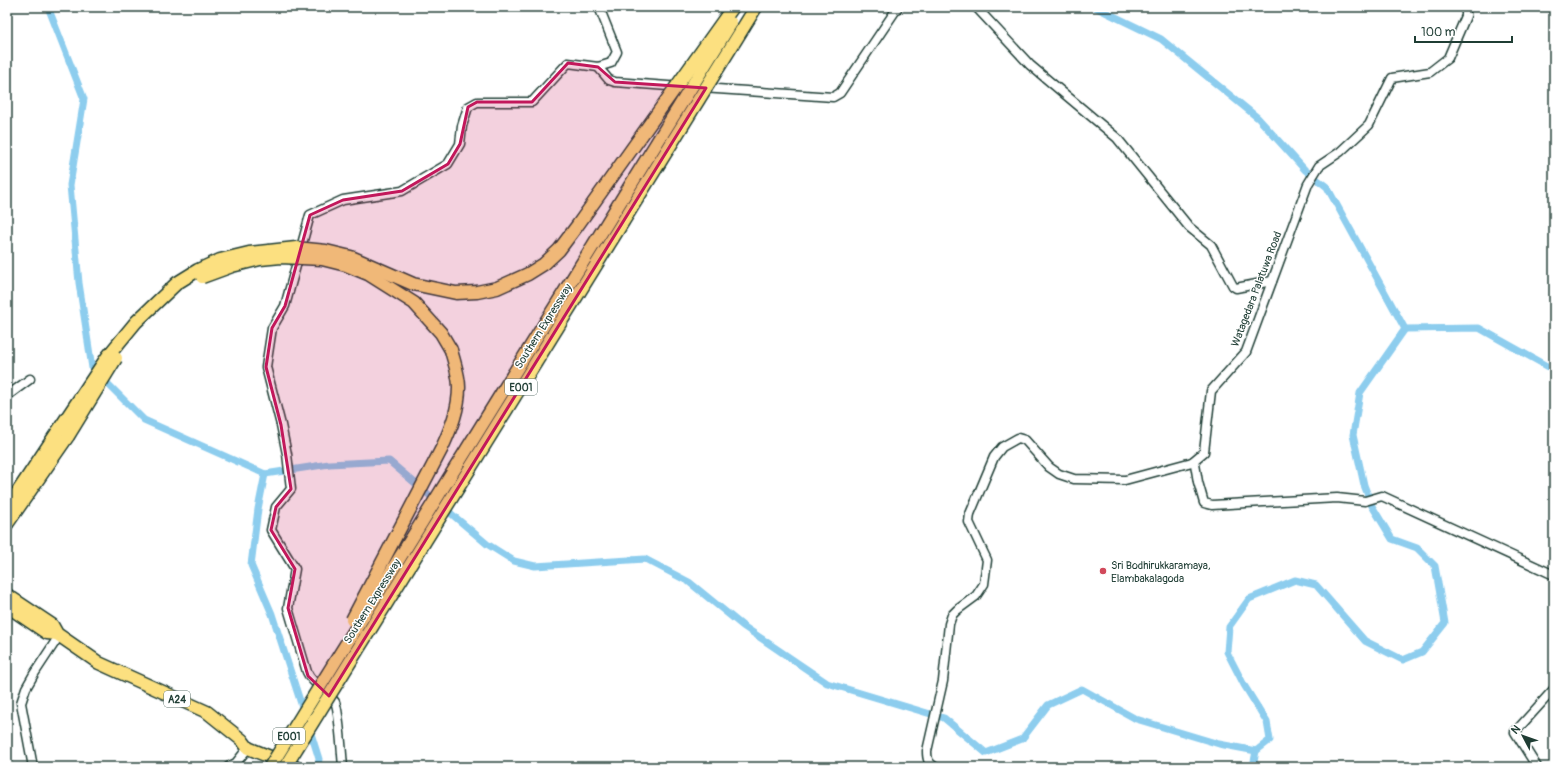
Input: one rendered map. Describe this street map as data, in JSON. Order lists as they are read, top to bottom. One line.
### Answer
{"streets":{"highway":["Southern Expressway","E001","A24"],"street":["Watagedara Palatuwa Road"]},"places":["Sri Bodhirukkaramaya, Elambakalagoda"],"scale_bar":"100 m","north":"top left"}
